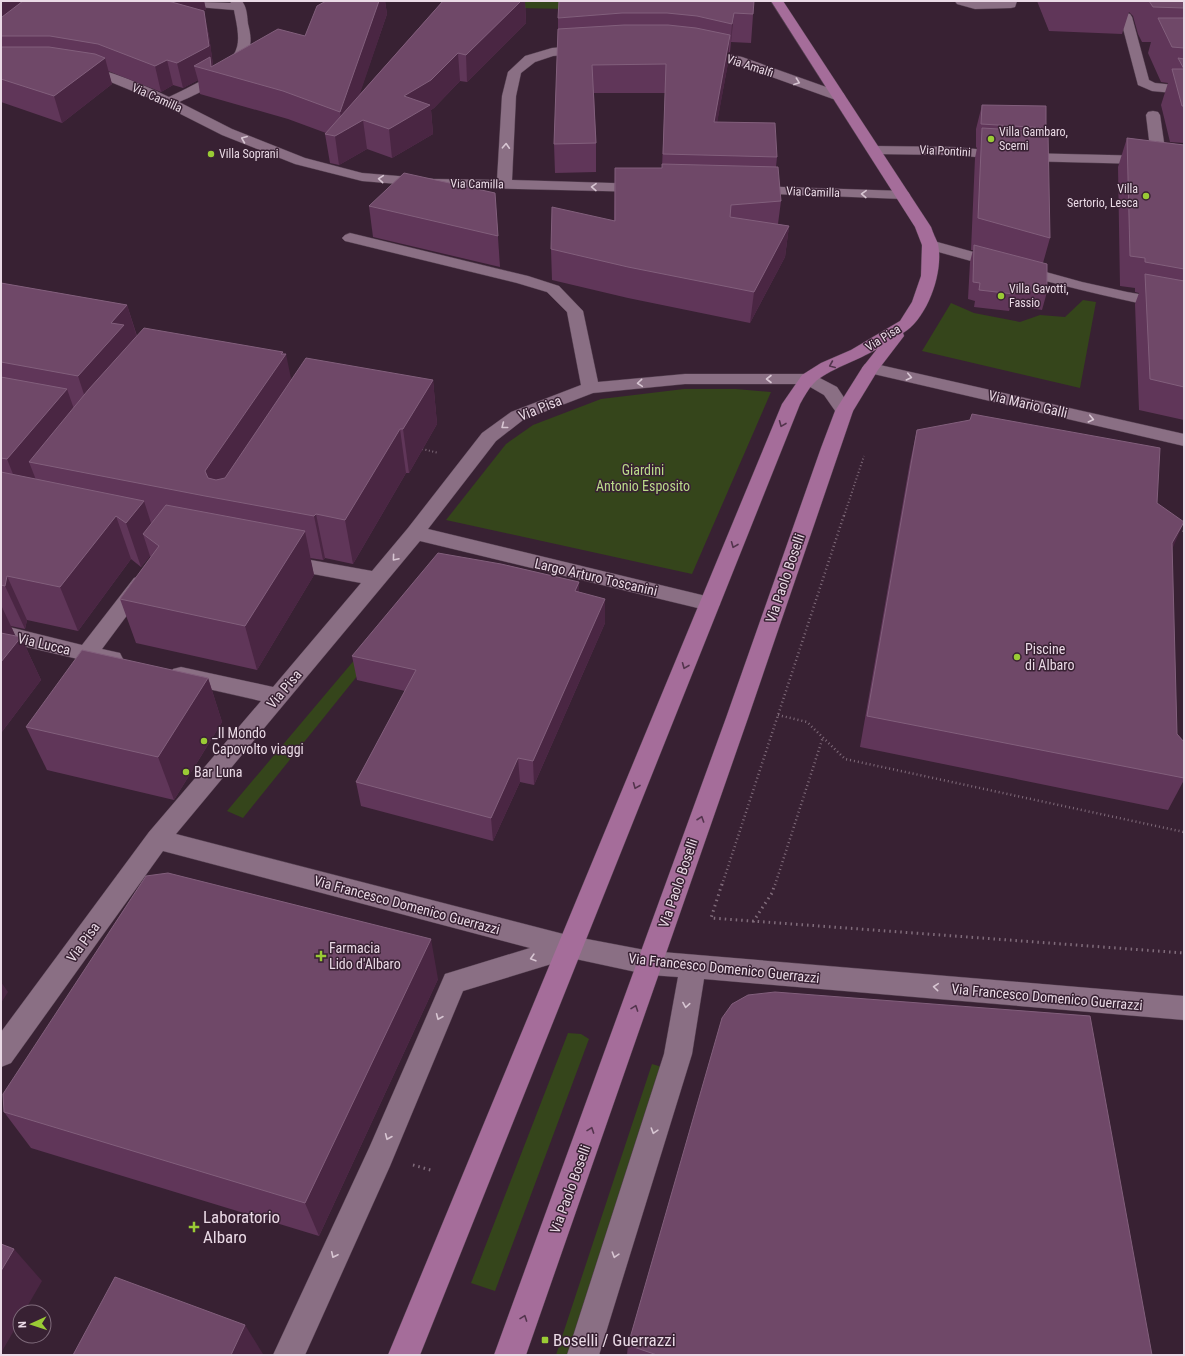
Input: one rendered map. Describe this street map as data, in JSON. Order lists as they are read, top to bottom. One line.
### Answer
{"streets":{"main road":["Via Pisa","Via Paolo Boselli"],"street":["Via Amalfi","Via Camilla","Via Pontini","Via Mario Galli","Largo Arturo Toscanini","Via Lucca","Via Francesco Domenico Guerrazzi"]},"crossings":[["Via Amalfi","Via Pisa"],["Via Camilla","Via Pisa"],["Via Pontini","Via Pisa"],["Via Pisa","Largo Arturo Toscanini"],["Via Pisa","Via Paolo Boselli"],["Via Pisa","Via Francesco Domenico Guerrazzi"],["Via Mario Galli","Via Paolo Boselli"],["Via Paolo Boselli","Via Francesco Domenico Guerrazzi"]],"one_way":["Via Amalfi","Via Camilla","Via Pisa","Via Francesco Domenico Guerrazzi"],"parks":["Giardini Antonio Esposito"],"places":{"other":["Villa Gambaro, Scerni","Villa Soprani","Villa Sertorio, Lesca","Villa Gavotti, Fassio","Piscine di Albaro","_Il Mondo Capovolto viaggi","Bar Luna"],"health":["Farmacia Lido d'Albaro","Laboratorio Albaro"],"transit":["Boselli / Guerrazzi"]},"north":"left"}
